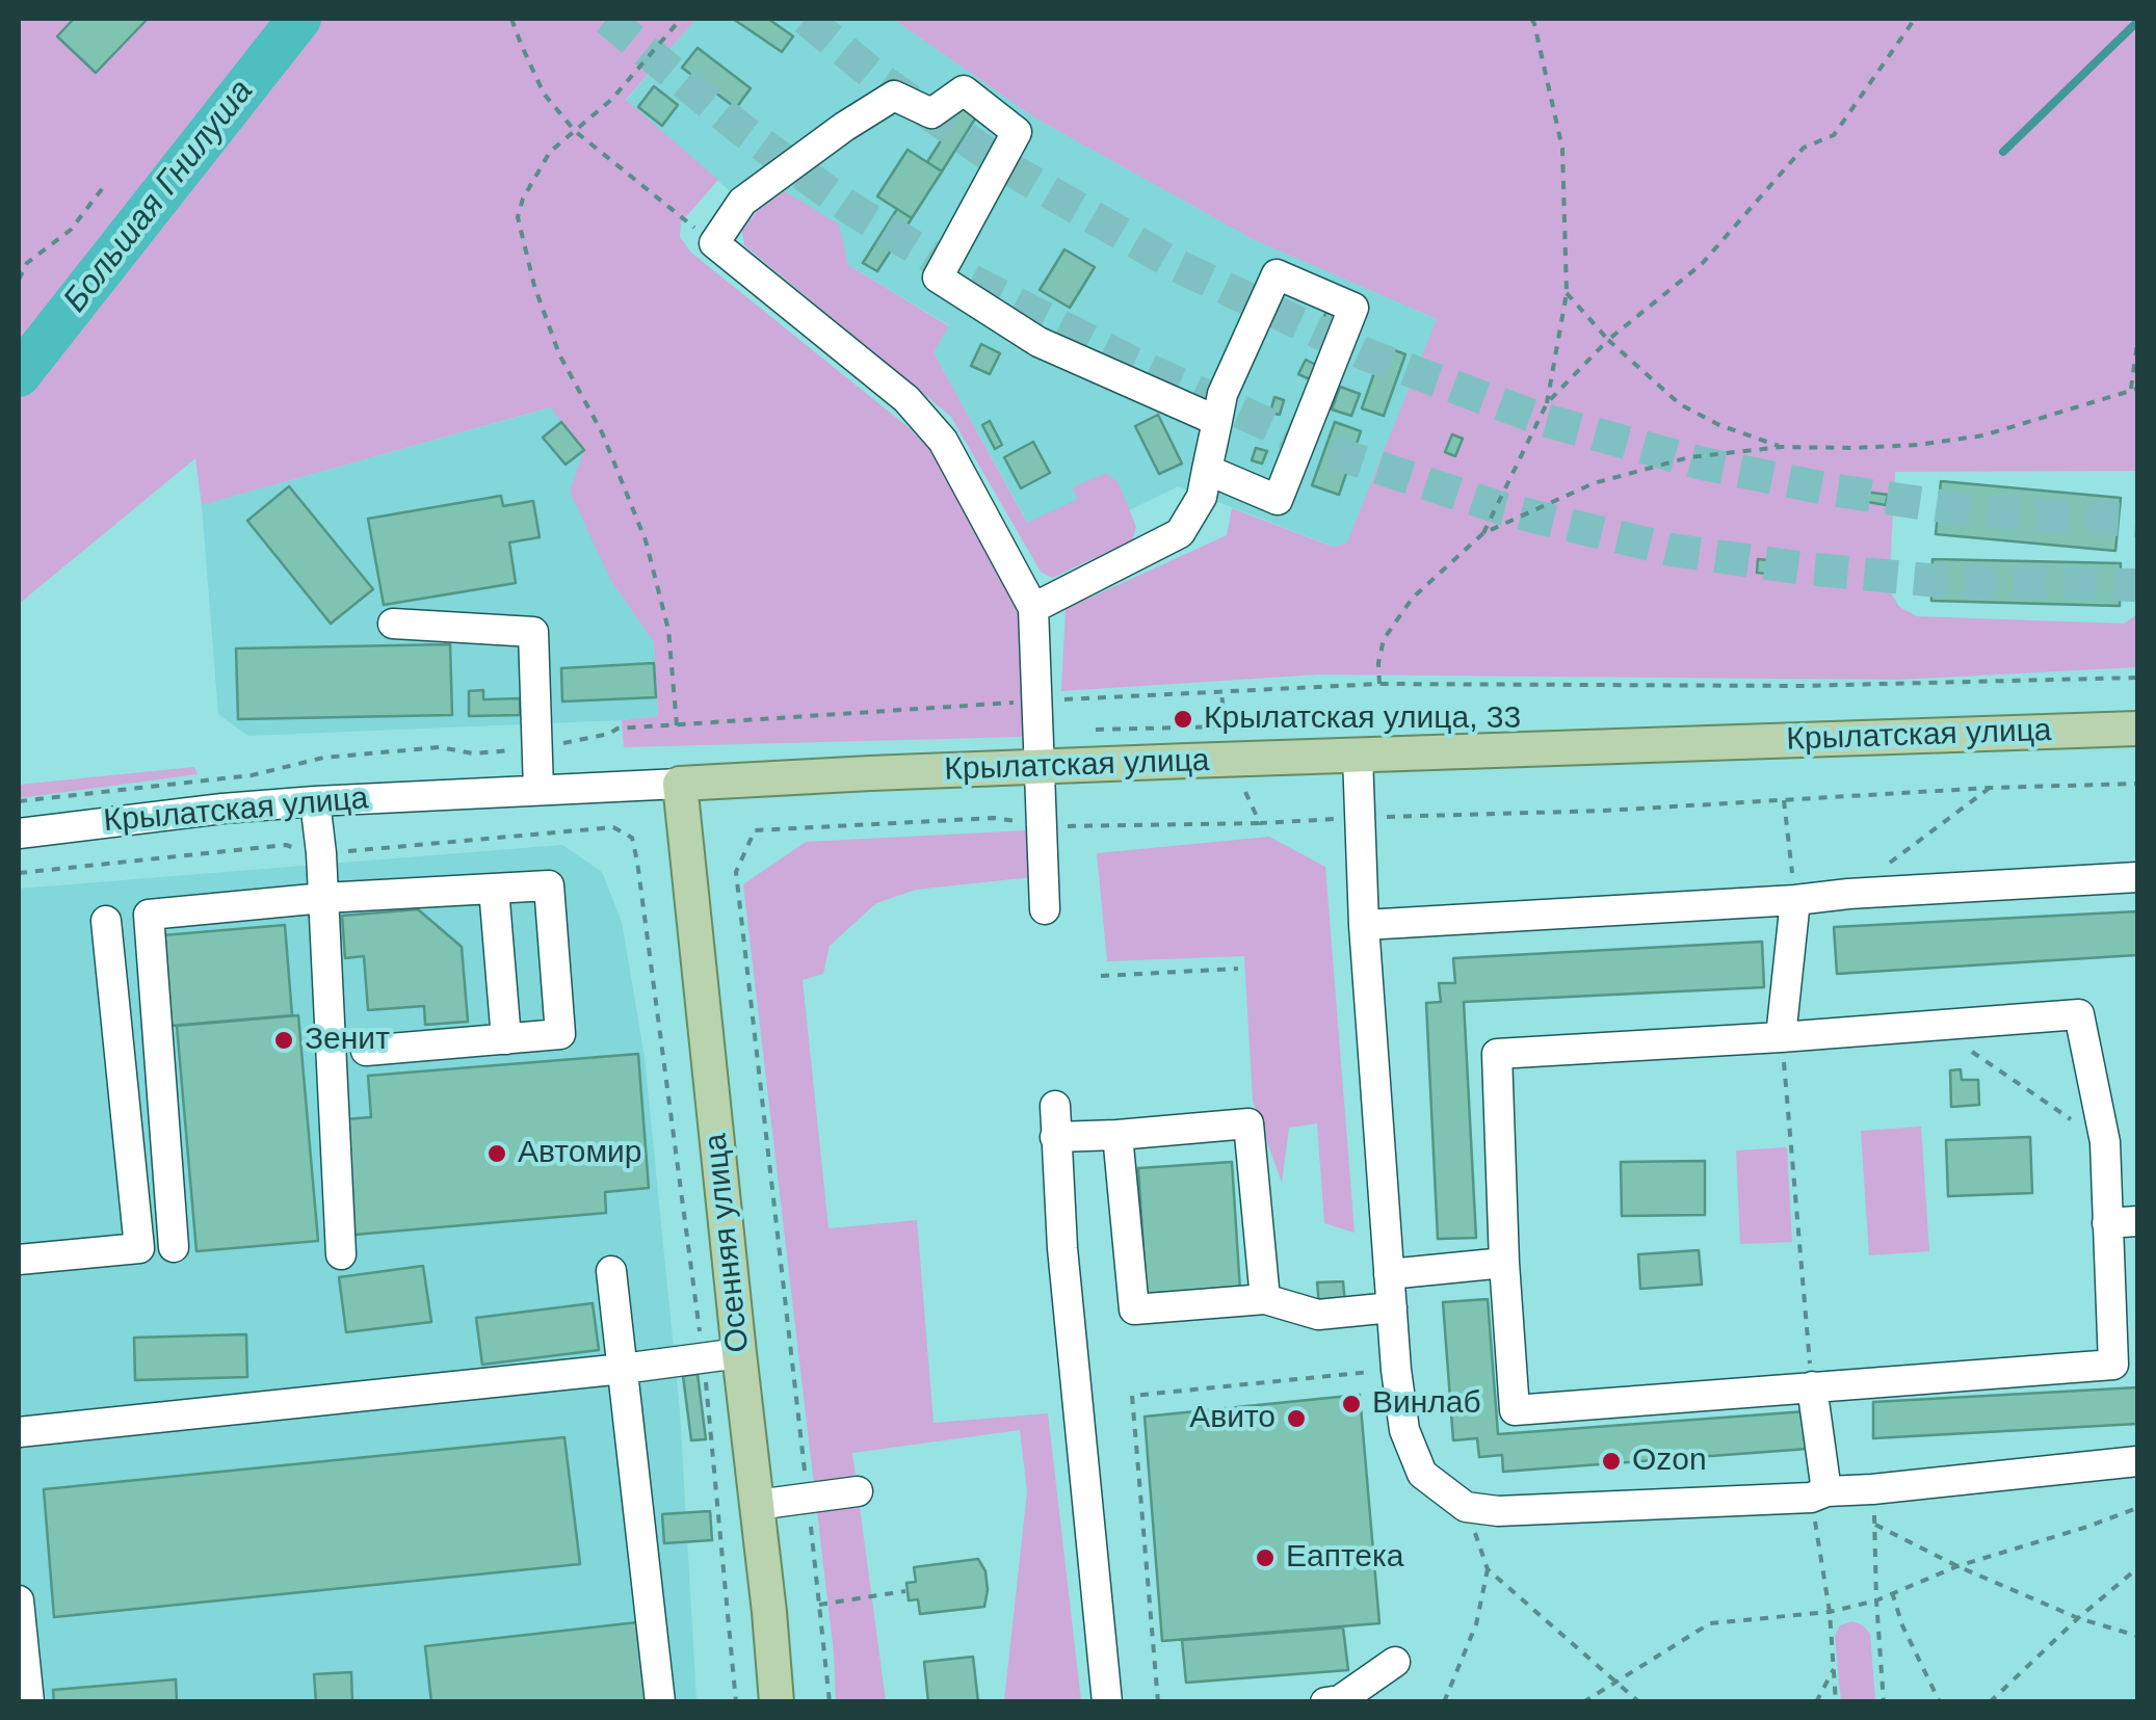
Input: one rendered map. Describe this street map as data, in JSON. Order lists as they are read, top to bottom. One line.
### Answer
{"streets":{"main road":["Крылатская улица","Осенняя улица"]},"crossings":[["Крылатская улица","Осенняя улица"]],"water":["Большая Гнилуша"],"places":["Крылатская улица, 33","Зенит","Автомир","Винлаб","Авито","Ozon","Еаптека"]}
